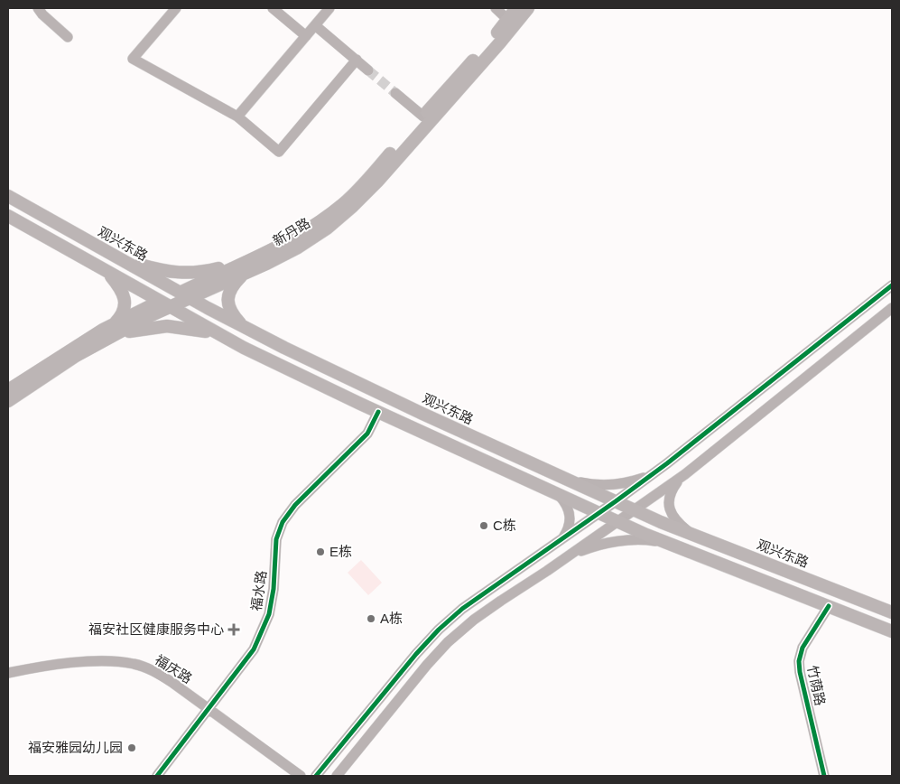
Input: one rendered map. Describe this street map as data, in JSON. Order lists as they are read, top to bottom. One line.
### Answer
{"streets":{"main road":["新丹路","观兴东路"],"street":["福水路","福庆路","竹荫路"]},"crossings":[["新丹路","观兴东路"],["福水路","福庆路"]],"places":{"other":["C栋","E栋","A栋","福安雅园幼儿园"],"health":["福安社区健康服务中心"]}}
